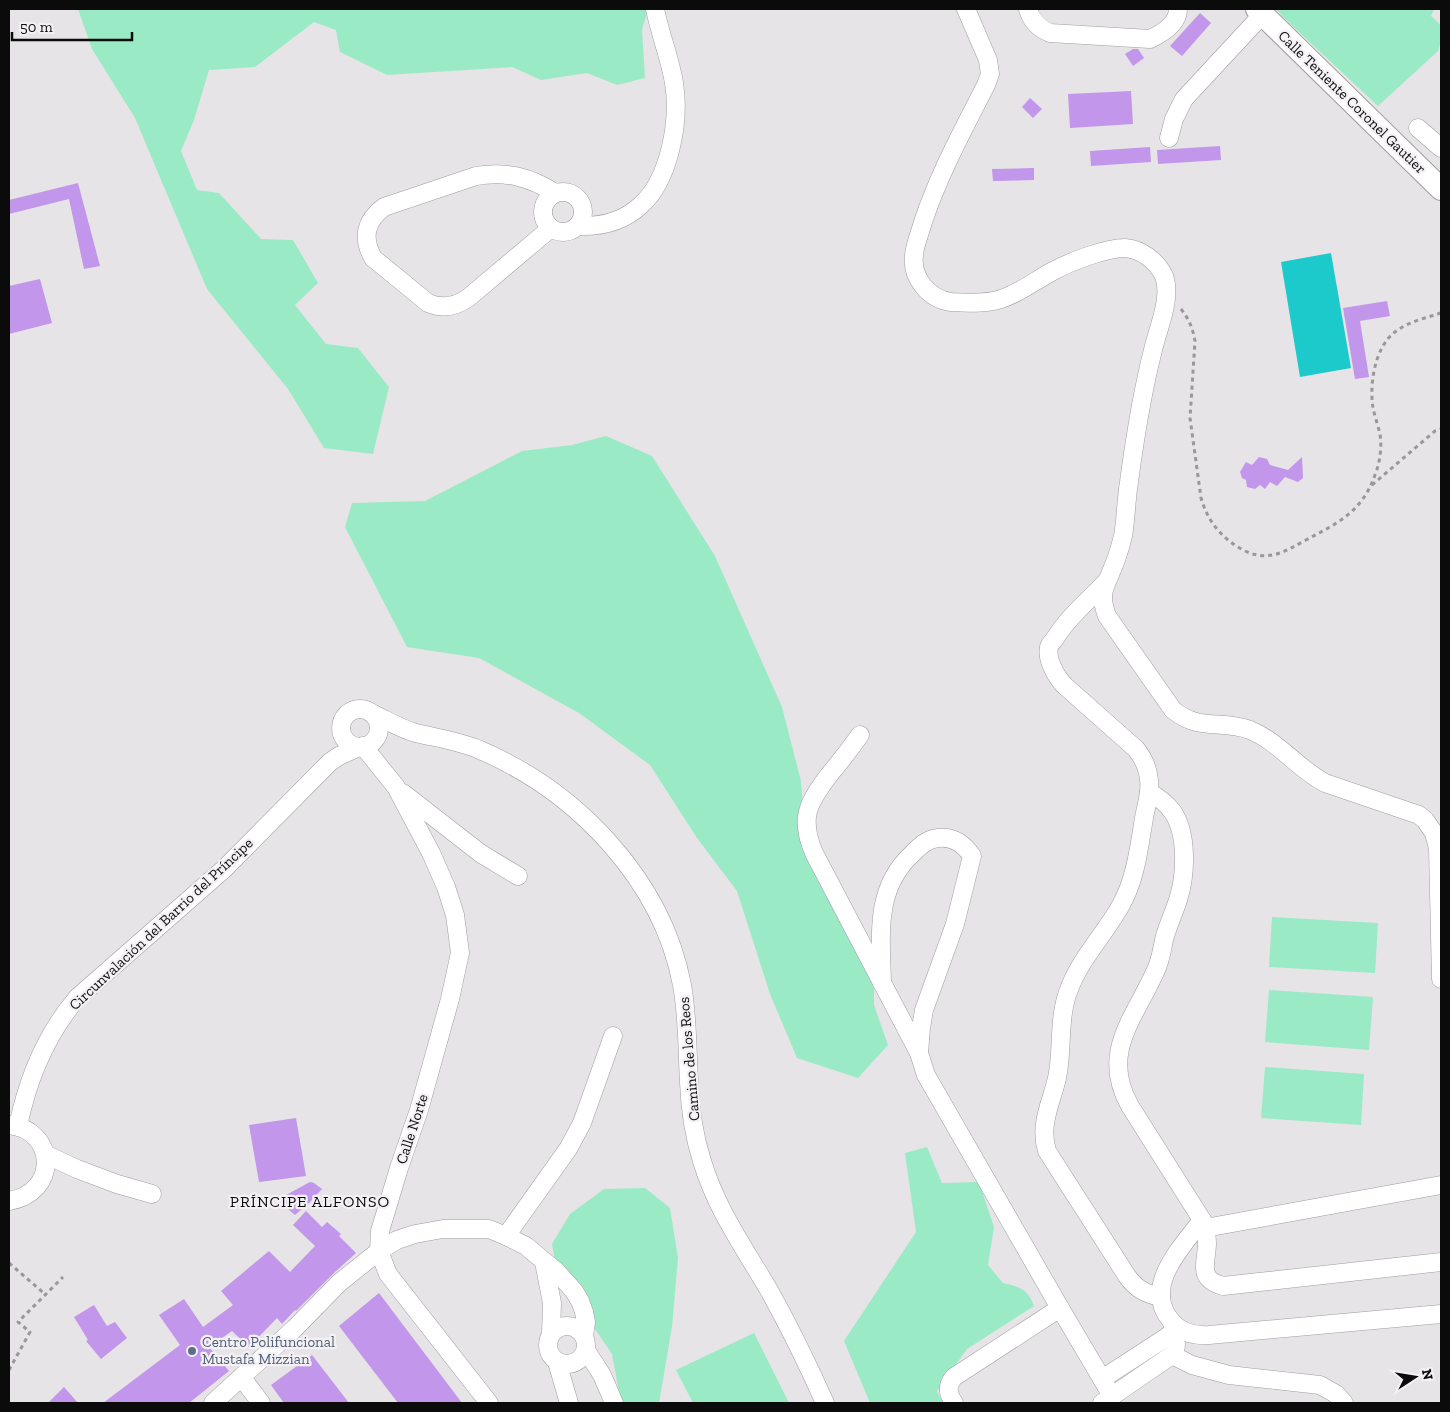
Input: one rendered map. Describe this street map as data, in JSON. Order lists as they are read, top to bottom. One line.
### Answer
{"streets":{"main road":["Calle Teniente Coronel Gautier"],"street":["Circunvalación del Barrio del Príncipe","Camino de los Reos","Calle Norte"]},"crossings":[["Circunvalación del Barrio del Príncipe","Camino de los Reos"]],"districts":["PRÍNCIPE ALFONSO"],"places":["Centro Polifuncional Mustafa Mizzian"],"scale_bar":"50 m","north":"right"}
